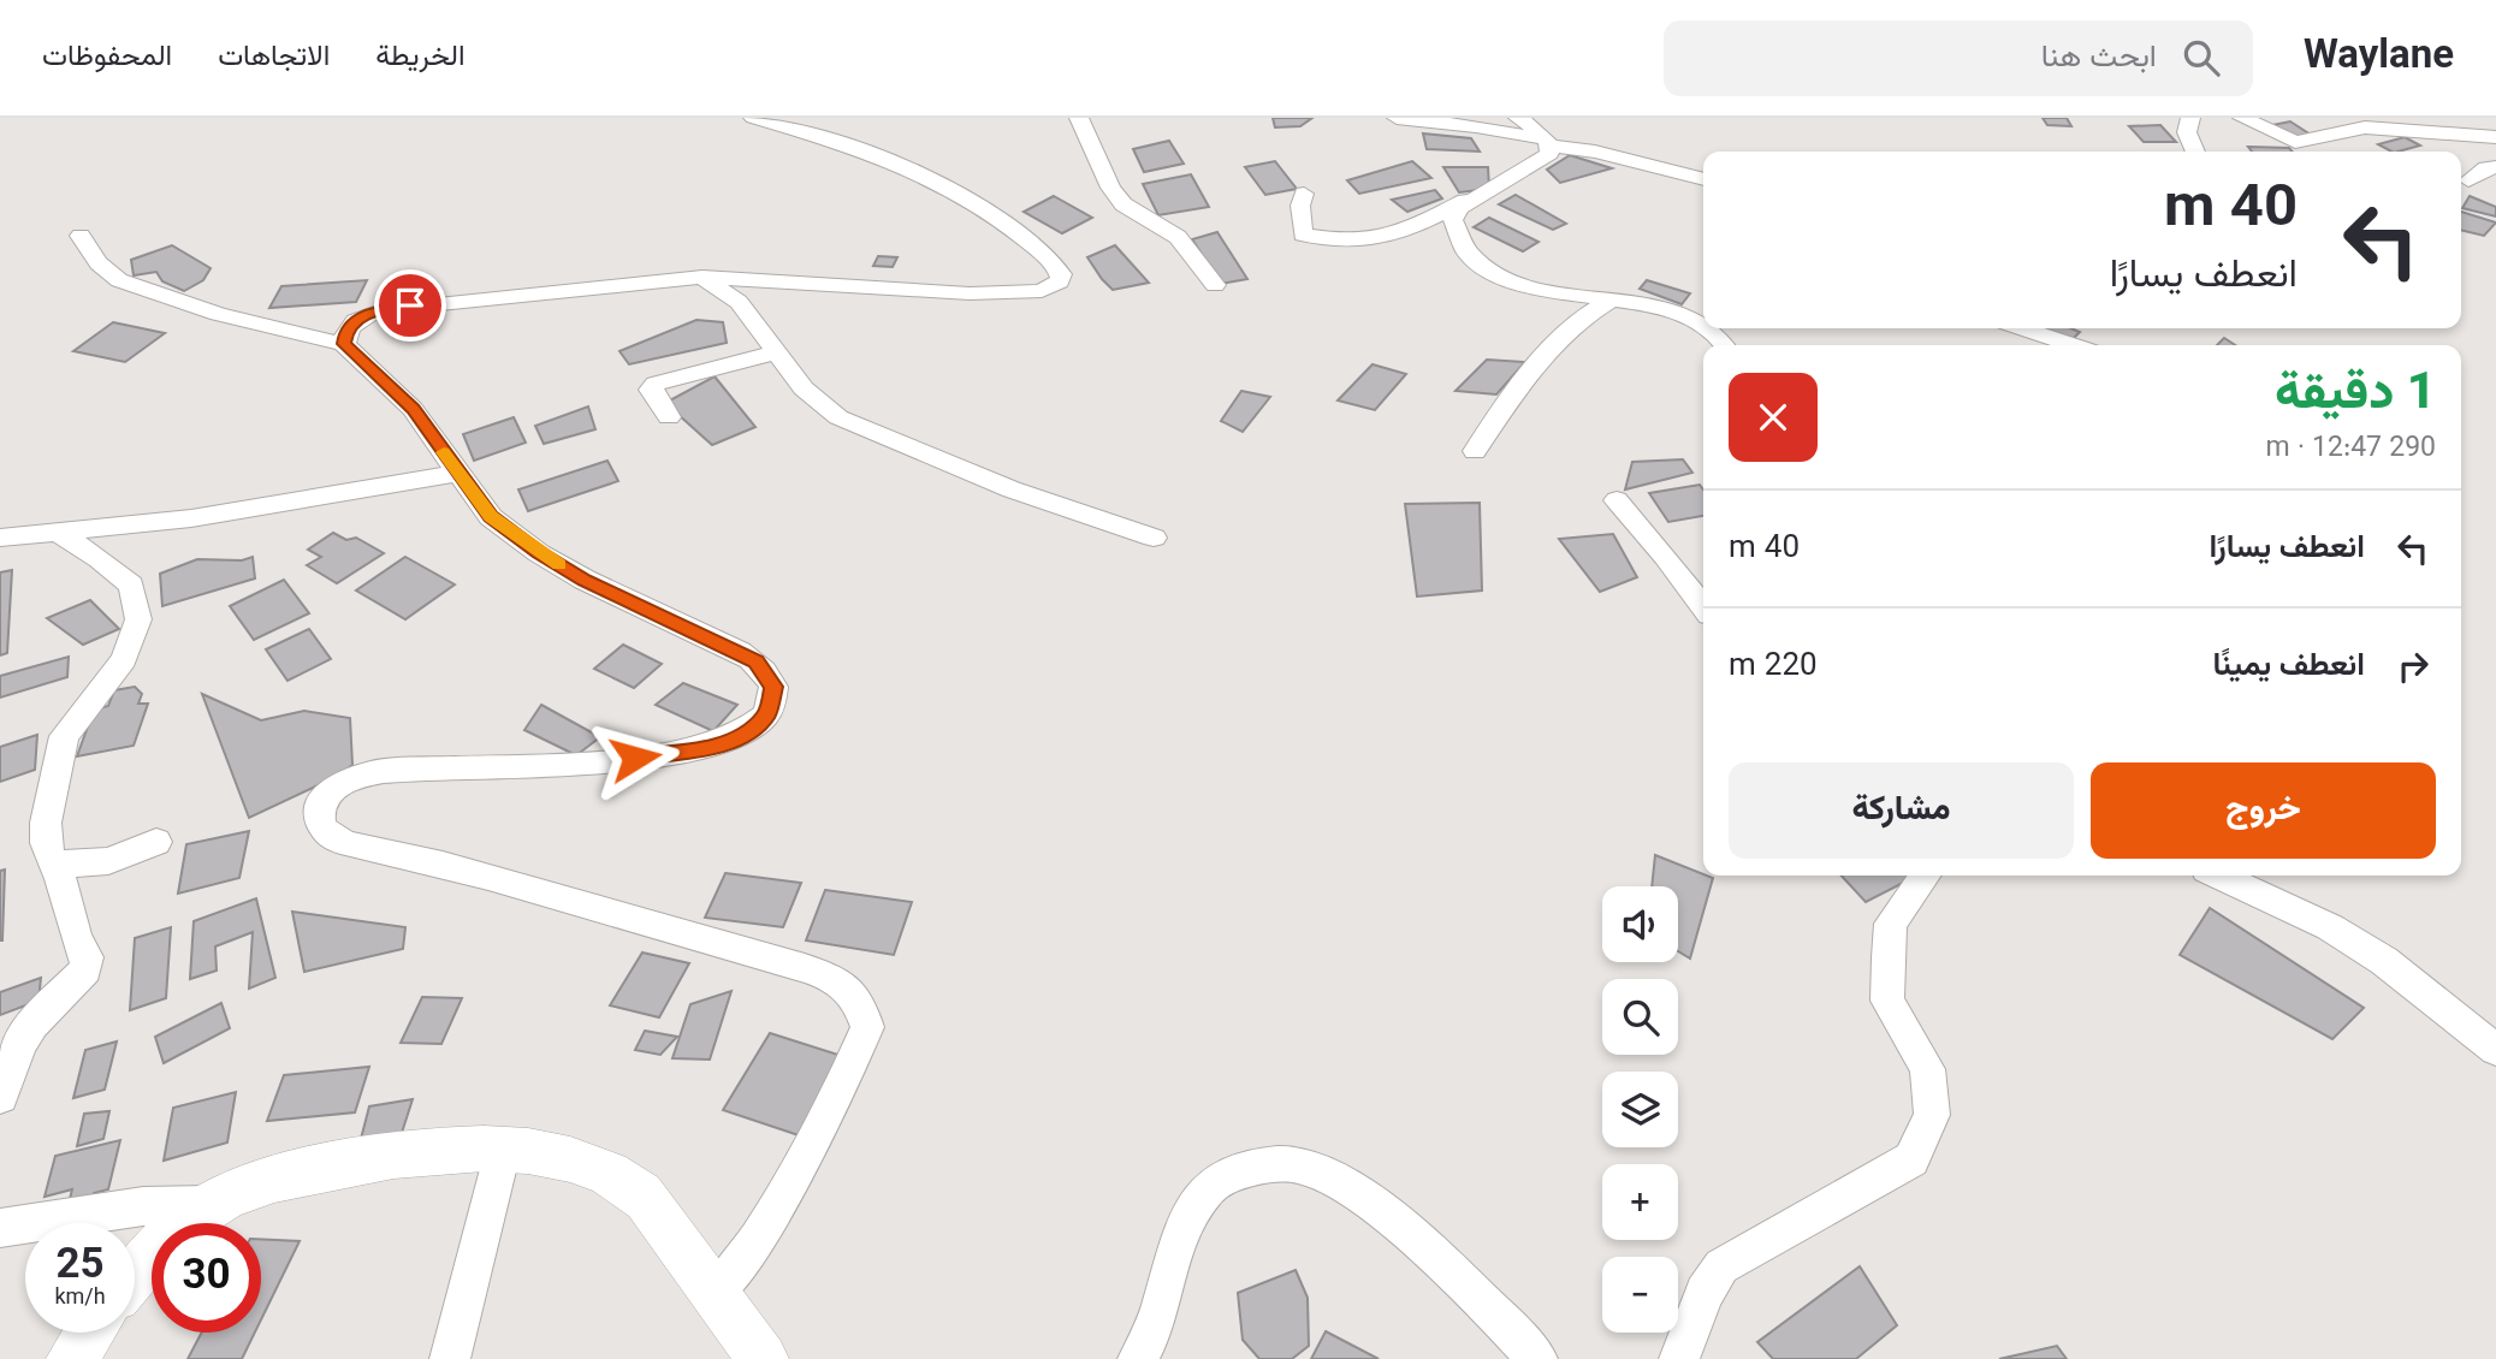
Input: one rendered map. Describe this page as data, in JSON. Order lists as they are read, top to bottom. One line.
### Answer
{"page":{"header":"Waylane","search":"ابحث هنا","nav":["الخريطة","الاتجاهات","المحفوظات"],"turn":["40 m","انعطف يسارًا"],"heading":["1 دقيقة","290 m · 12:47"],"list":[{"name":"انعطف يسارًا","value":"40 m"},{"name":"انعطف يمينًا","value":"220 m"}],"buttons":["خروج","مشاركة"],"map_buttons":["+","−"],"speed":"25 km/h","limit":"30"}}
